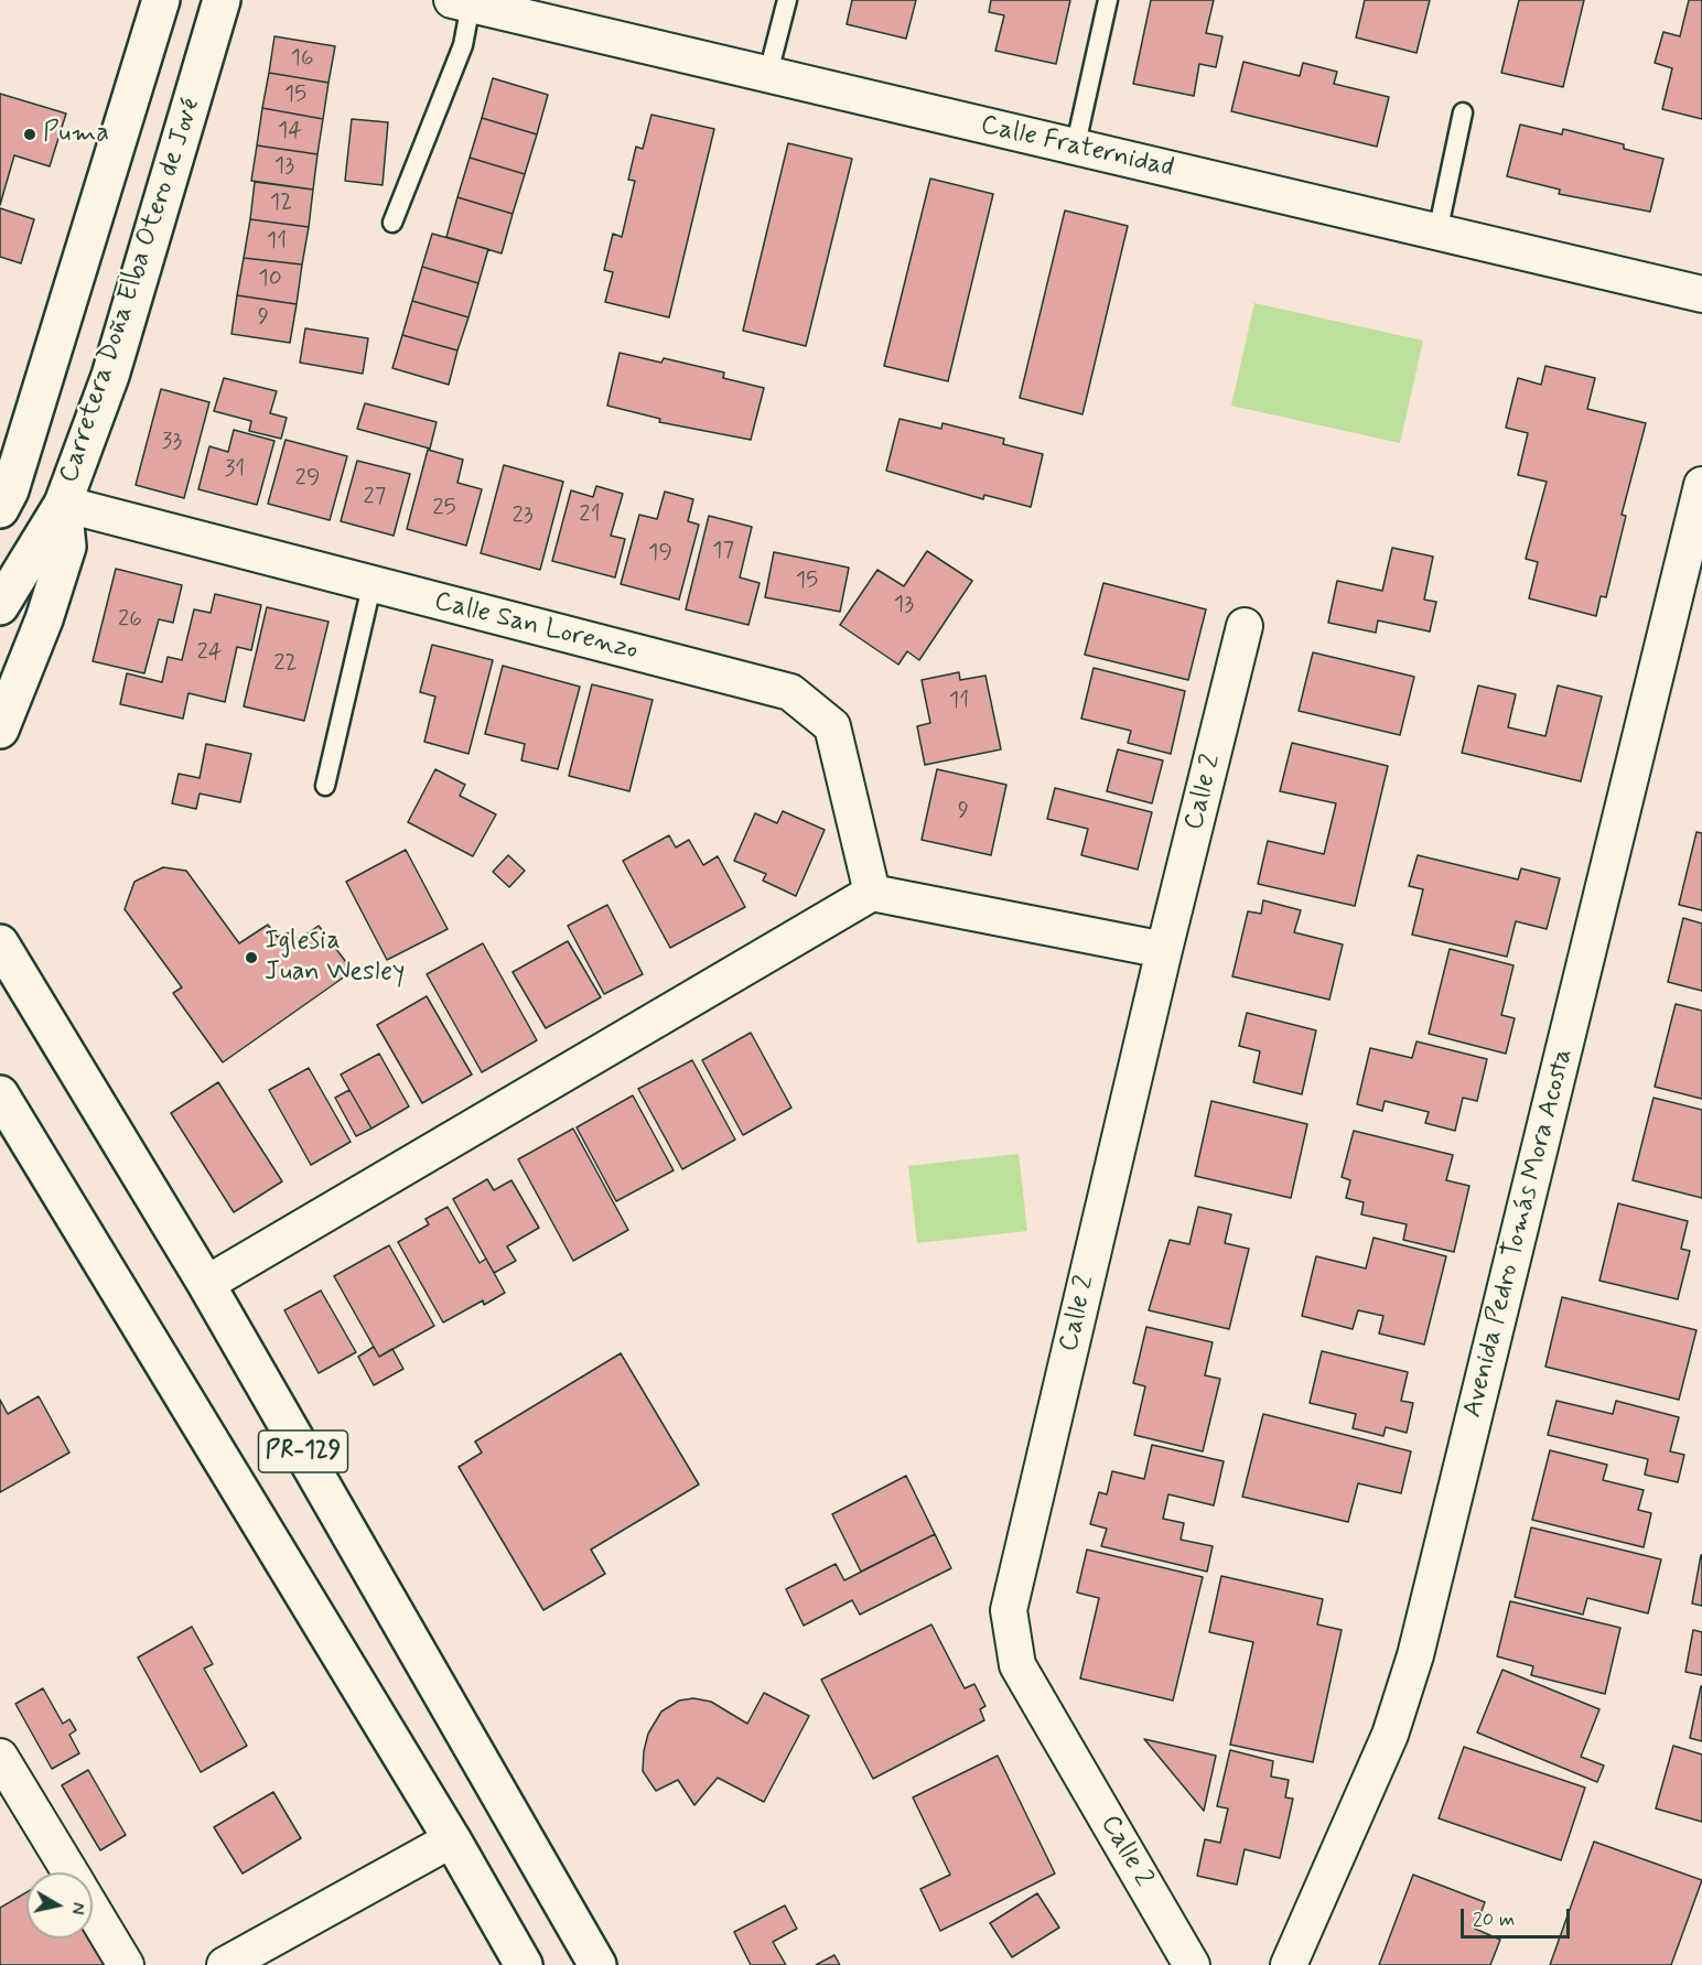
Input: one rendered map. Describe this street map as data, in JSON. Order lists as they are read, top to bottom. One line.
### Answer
{"streets":{"main road":["Carretera Doña Elba Otero de Jové","PR-129"],"street":["Calle Fraternidad","Calle San Lorenzo","Calle 2","Avenida Pedro Tomás Mora Acosta"]},"crossings":[["Carretera Doña Elba Otero de Jové","Calle San Lorenzo"]],"places":["Puma","Iglesia Juan Wesley"],"house_numbers":["16","15","14","13","12","11","10","9","33","31","29","27","25","21","23","17","19","15","13","26","24","22","11","9"],"scale_bar":"20 m","north":"right"}
